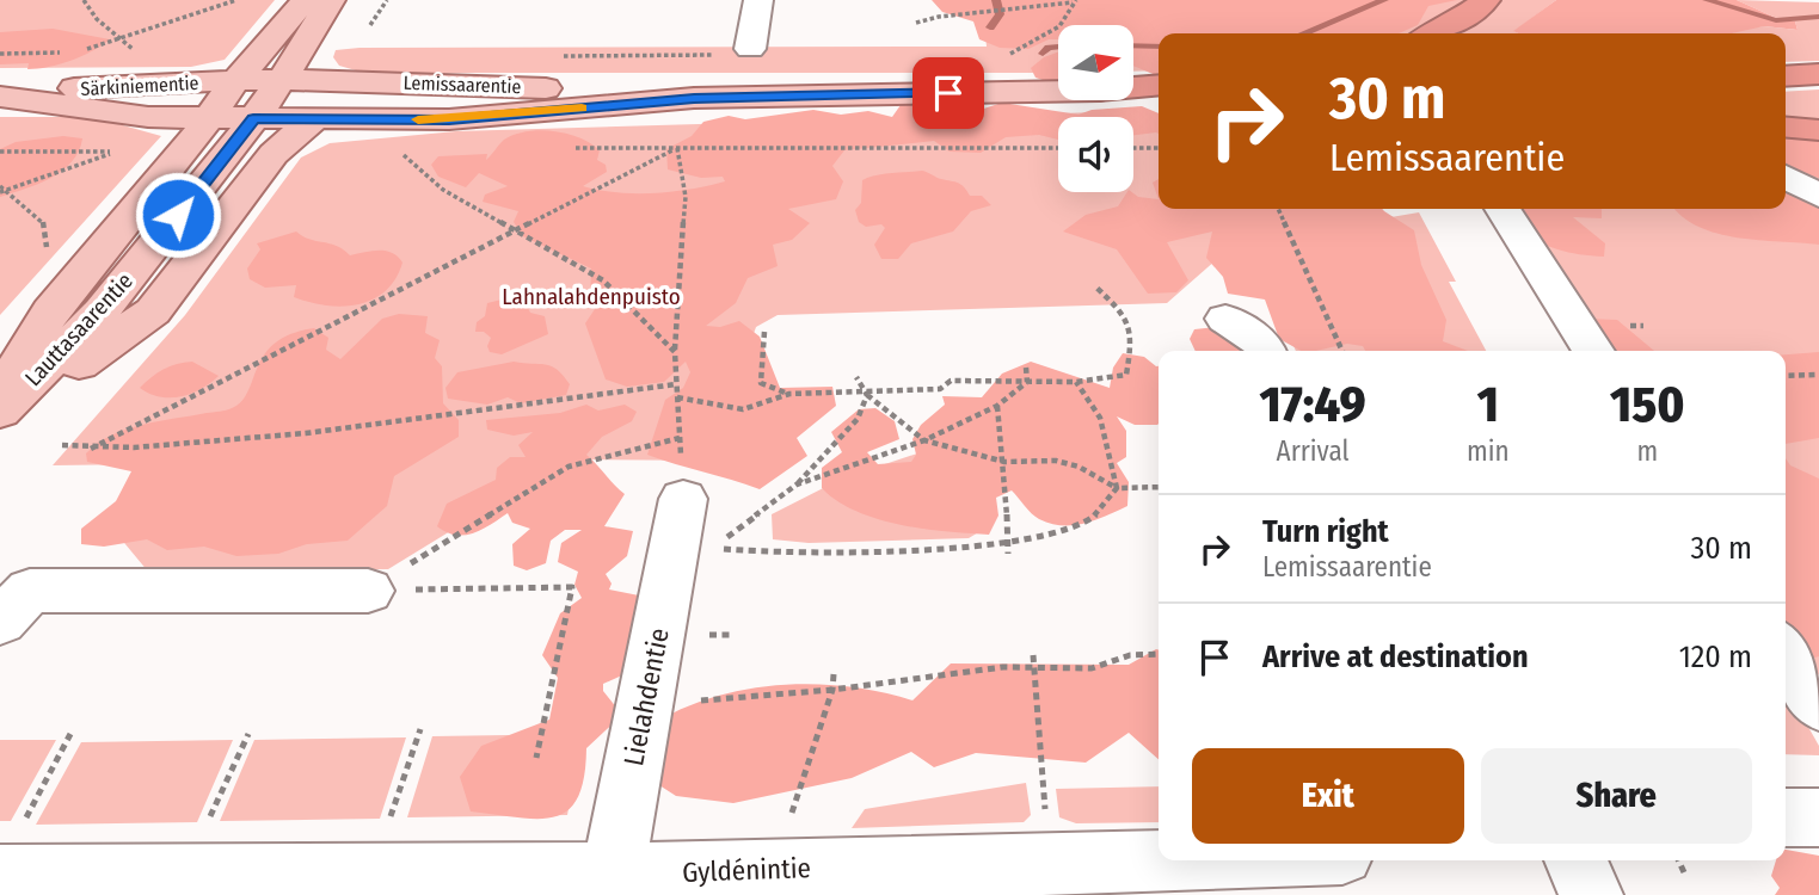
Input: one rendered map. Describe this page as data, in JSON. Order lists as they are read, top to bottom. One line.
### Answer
{"streets":{"main road":["Lemissaarentie","Särkiniementie","Lauttasaarentie"],"street":["Lielahdentie","Gyldénintie"]},"crossings":[["Lemissaarentie","Särkiniementie"],["Lemissaarentie","Lauttasaarentie"],["Särkiniementie","Lauttasaarentie"],["Lielahdentie","Gyldénintie"]],"parks":["Lahnalahdenpuisto"],"north":"right","page":{"turn":["30 m","Lemissaarentie"],"eta":["17:49","Arrival","1","min","150","m"],"list":[{"name":"Turn right","note":"Lemissaarentie","value":"30 m"},{"name":"Arrive at destination","value":"120 m"}],"buttons":["Exit","Share"]}}
